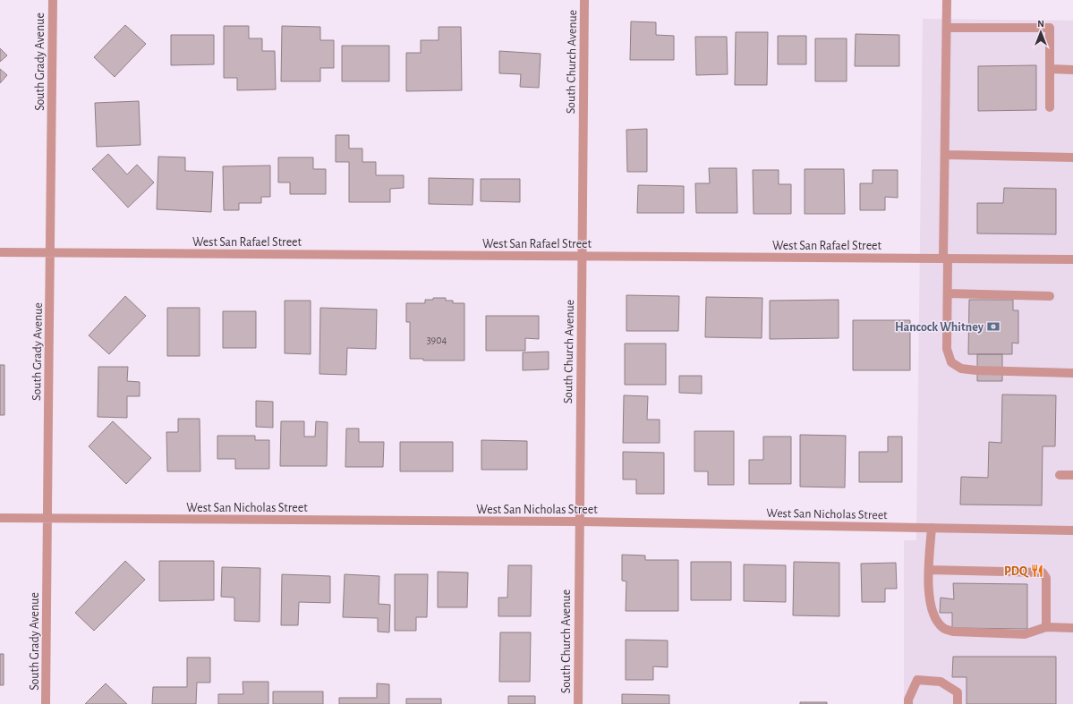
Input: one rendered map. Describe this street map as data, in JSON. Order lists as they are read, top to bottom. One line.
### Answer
{"streets":{"street":["South Grady Avenue","South Church Avenue","West San Rafael Street","West San Nicholas Street"]},"crossings":[["South Grady Avenue","West San Rafael Street"],["South Grady Avenue","West San Nicholas Street"],["South Church Avenue","West San Rafael Street"],["South Church Avenue","West San Nicholas Street"]],"places":{"bank":["Hancock Whitney"],"restaurant":["PDQ"]},"house_numbers":["3904"],"north":"top"}
